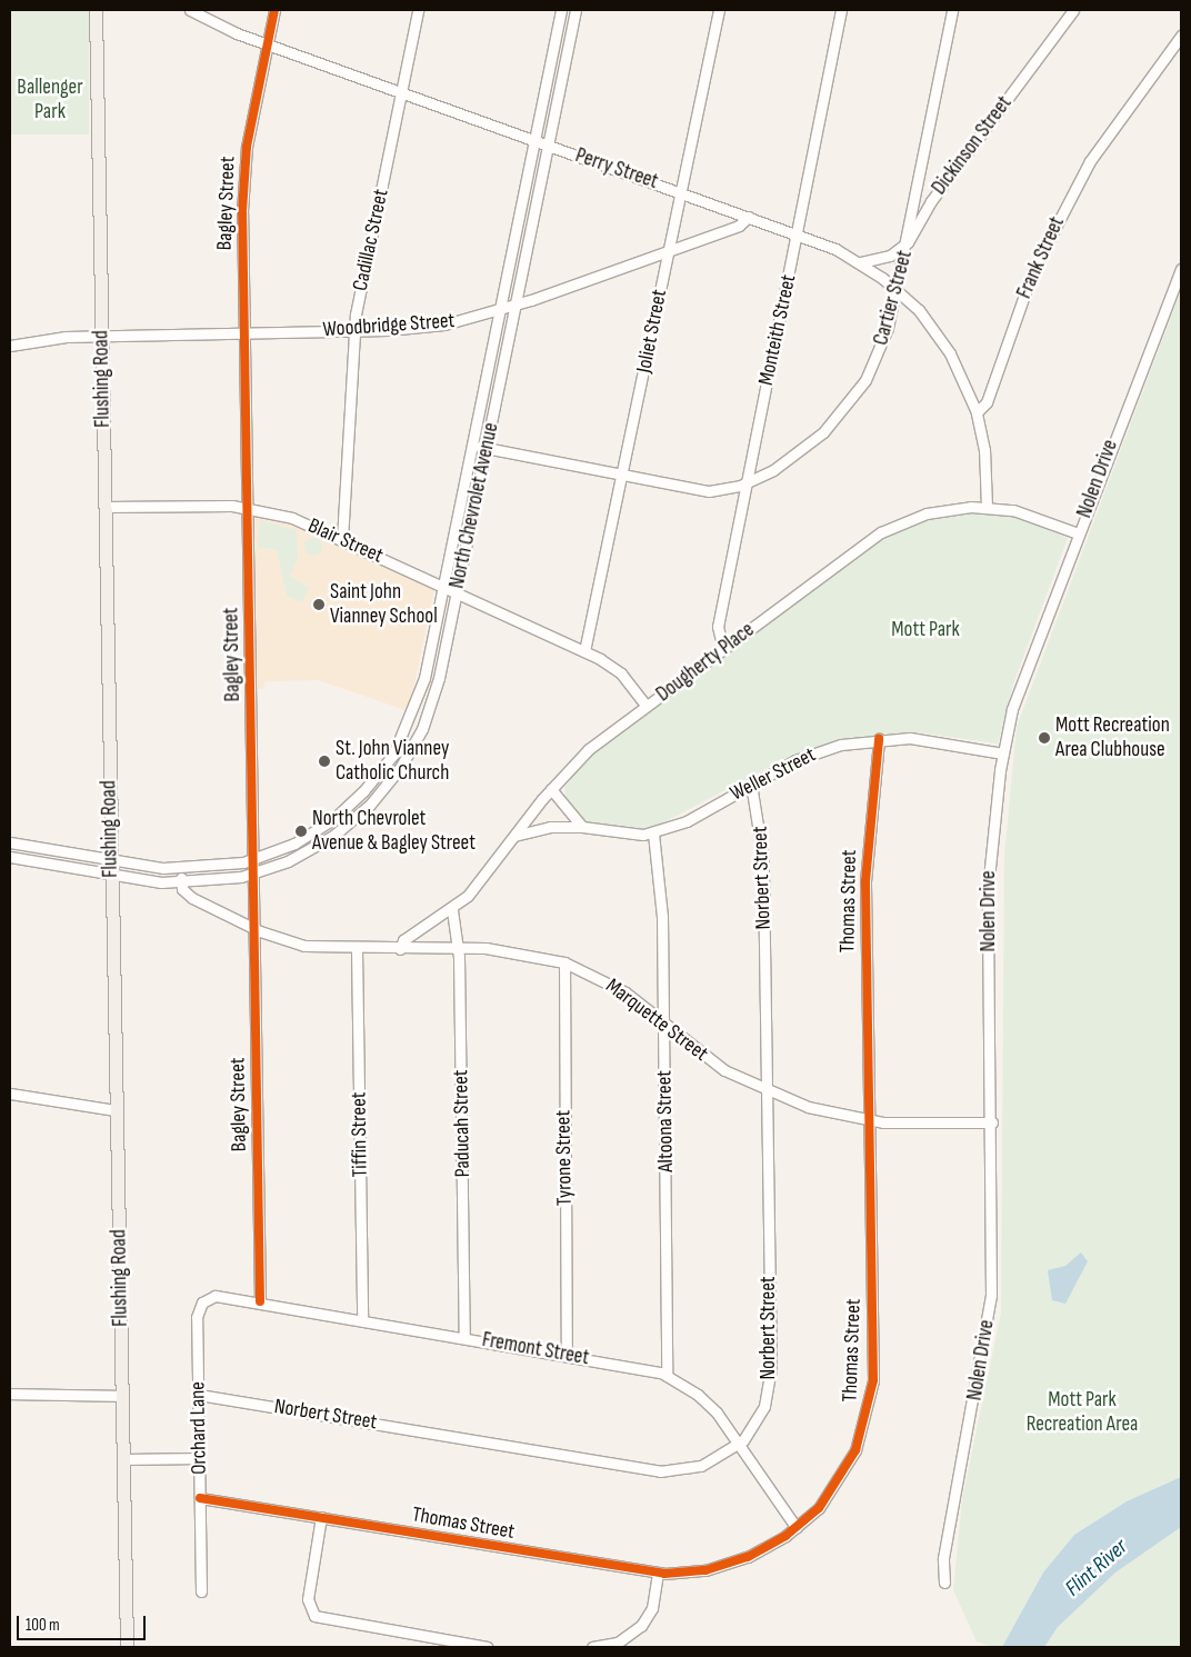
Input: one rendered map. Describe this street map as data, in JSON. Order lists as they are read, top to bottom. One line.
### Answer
{"streets":{"main road":["Flushing Road"],"street":["Dickinson Street","Perry Street","Bagley Street","Cadillac Street","Frank Street","Cartier Street","Woodbridge Street","Monteith Street","Joliet Street","Nolen Drive","North Chevrolet Avenue","Blair Street","Dougherty Place","Weller Street","Norbert Street","Thomas Street","Marquette Street","Altoona Street","Paducah Street","Tiffin Street","Tyrone Street","Fremont Street","Orchard Lane"]},"crossings":[["Dickinson Street","Perry Street"],["Dickinson Street","Cartier Street"],["Perry Street","Bagley Street"],["Perry Street","Cadillac Street"],["Perry Street","Frank Street"],["Perry Street","Cartier Street"],["Perry Street","Woodbridge Street"],["Perry Street","Monteith Street"],["Perry Street","Joliet Street"],["Perry Street","North Chevrolet Avenue"],["Bagley Street","Woodbridge Street"],["Bagley Street","North Chevrolet Avenue"],["Bagley Street","Blair Street"],["Bagley Street","Marquette Street"],["Bagley Street","Fremont Street"],["Cadillac Street","Woodbridge Street"],["Cadillac Street","Blair Street"],["Cartier Street","Monteith Street"],["Cartier Street","Joliet Street"],["Cartier Street","North Chevrolet Avenue"],["Woodbridge Street","Joliet Street"],["Woodbridge Street","Flushing Road"],["Woodbridge Street","North Chevrolet Avenue"],["Monteith Street","Dougherty Place"],["Joliet Street","Blair Street"],["Flushing Road","North Chevrolet Avenue"],["Flushing Road","Blair Street"],["Nolen Drive","Dougherty Place"],["Nolen Drive","Weller Street"],["Nolen Drive","Marquette Street"],["North Chevrolet Avenue","Blair Street"],["North Chevrolet Avenue","Marquette Street"],["Blair Street","Dougherty Place"],["Dougherty Place","Weller Street"],["Dougherty Place","Marquette Street"],["Dougherty Place","Paducah Street"],["Weller Street","Norbert Street"],["Weller Street","Thomas Street"],["Weller Street","Altoona Street"],["Norbert Street","Marquette Street"],["Norbert Street","Fremont Street"],["Norbert Street","Orchard Lane"],["Thomas Street","Marquette Street"],["Thomas Street","Fremont Street"],["Thomas Street","Orchard Lane"],["Marquette Street","Altoona Street"],["Marquette Street","Paducah Street"],["Marquette Street","Tiffin Street"],["Marquette Street","Tyrone Street"],["Altoona Street","Fremont Street"],["Paducah Street","Fremont Street"],["Tiffin Street","Fremont Street"],["Tyrone Street","Fremont Street"],["Fremont Street","Orchard Lane"]],"water":["Flint River"],"parks":["Ballenger Park","Mott Park","Mott Park Recreation Area"],"places":["Saint John Vianney School","Mott Recreation Area Clubhouse","St. John Vianney Catholic Church","North Chevrolet Avenue & Bagley Street"],"scale_bar":"100 m"}
